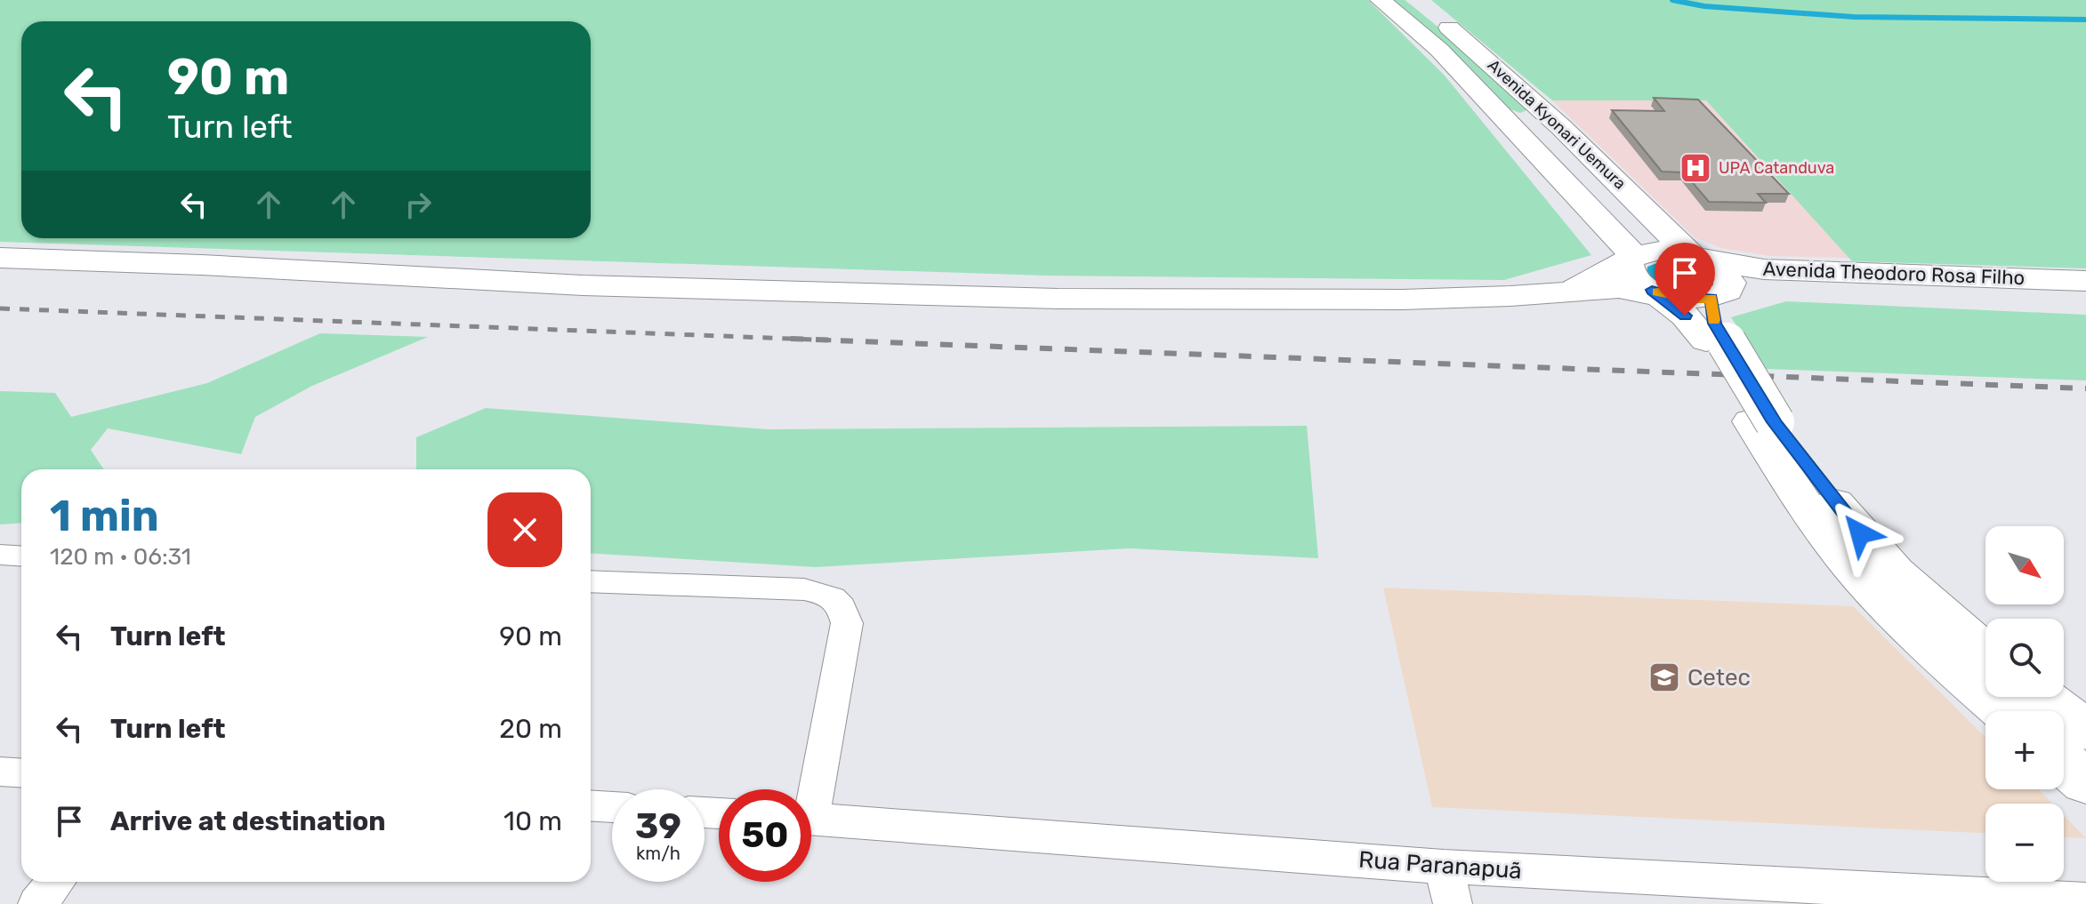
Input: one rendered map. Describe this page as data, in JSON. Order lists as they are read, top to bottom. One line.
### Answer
{"streets":{"street":["Avenida Kyonari Uemura","Avenida Theodoro Rosa Filho","Rua Paranapuã"]},"crossings":[["Avenida Kyonari Uemura","Avenida Theodoro Rosa Filho"]],"places":{"hospital":["UPA Catanduva"],"school or university":["Cetec"]},"north":"bottom right","page":{"turn":["90 m","Turn left"],"heading":["1 min","120 m · 06:31"],"map_buttons":["+","−"],"list":[{"name":"Turn left","value":"90 m"},{"name":"Turn left","value":"20 m"},{"name":"Arrive at destination","value":"10 m"}],"speed":"39 km/h","limit":"50"}}
